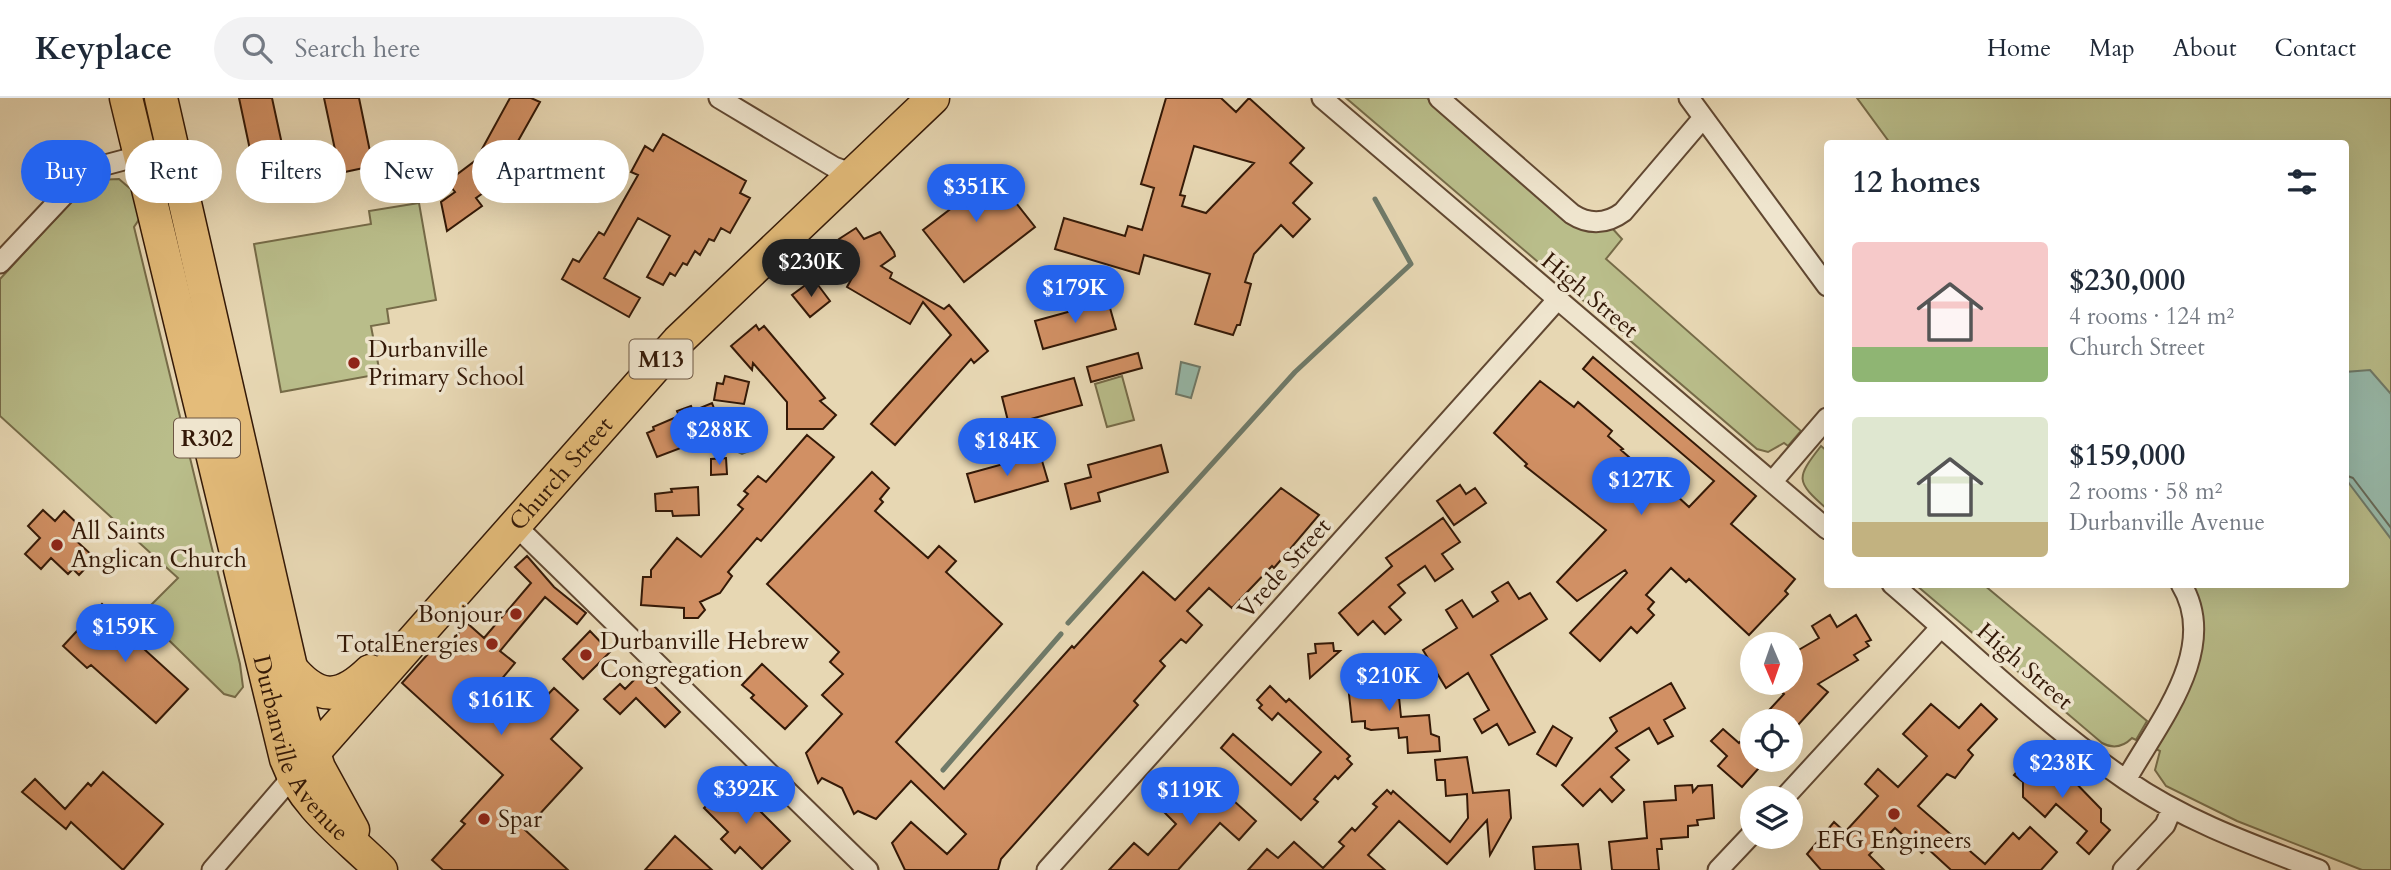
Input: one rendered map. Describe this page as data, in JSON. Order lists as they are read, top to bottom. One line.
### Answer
{"streets":{"main road":["M13","R302","Church Street","Durbanville Avenue"],"street":["High Street","Vrede Street"]},"crossings":[["High Street","Vrede Street"],["Church Street","Durbanville Avenue"]],"places":["Durbanville Primary School","All Saints Anglican Church","Bonjour","TotalEnergies","Durbanville Hebrew Congregation","EFG Engineers","Spar"],"north":"bottom","page":{"header":"Keyplace","search":"Search here","nav":["Home","Map","About","Contact"],"chip":["Buy","Rent","Filters","New","Apartment"],"heading":"12 homes","price":["$351K","$230K","$179K","$288K","$184K","$127K","$159K","$210K","$161K","$238K","$392K","$119K"],"list":[{"name":"$230,000","note":"4 rooms · 124 m² · Church Street"},{"name":"$159,000","note":"2 rooms · 58 m² · Durbanville Avenue"}]}}
